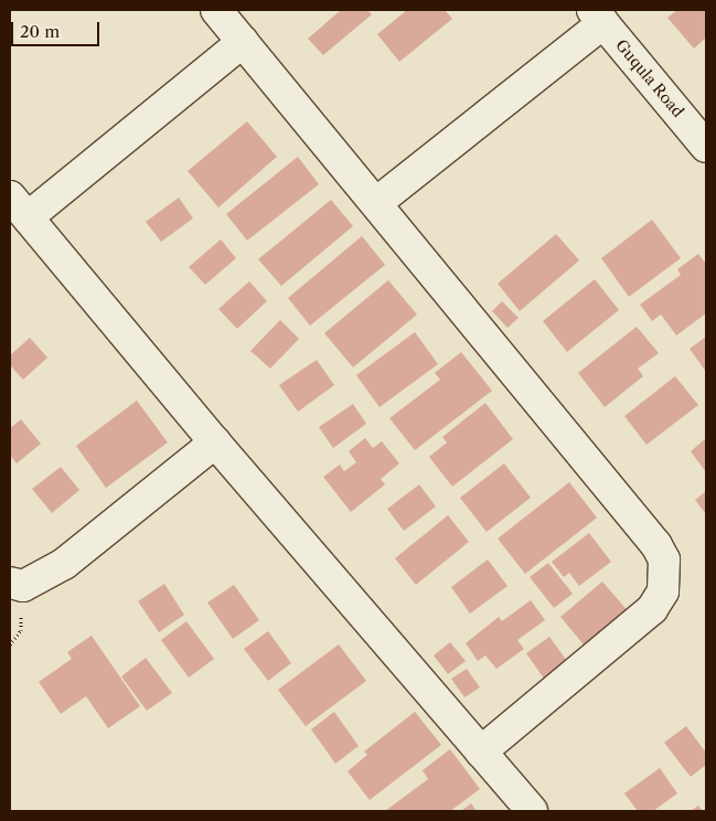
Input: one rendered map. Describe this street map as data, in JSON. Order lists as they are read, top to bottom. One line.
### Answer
{"streets":{"street":["Guqula Road"]},"scale_bar":"20 m"}
